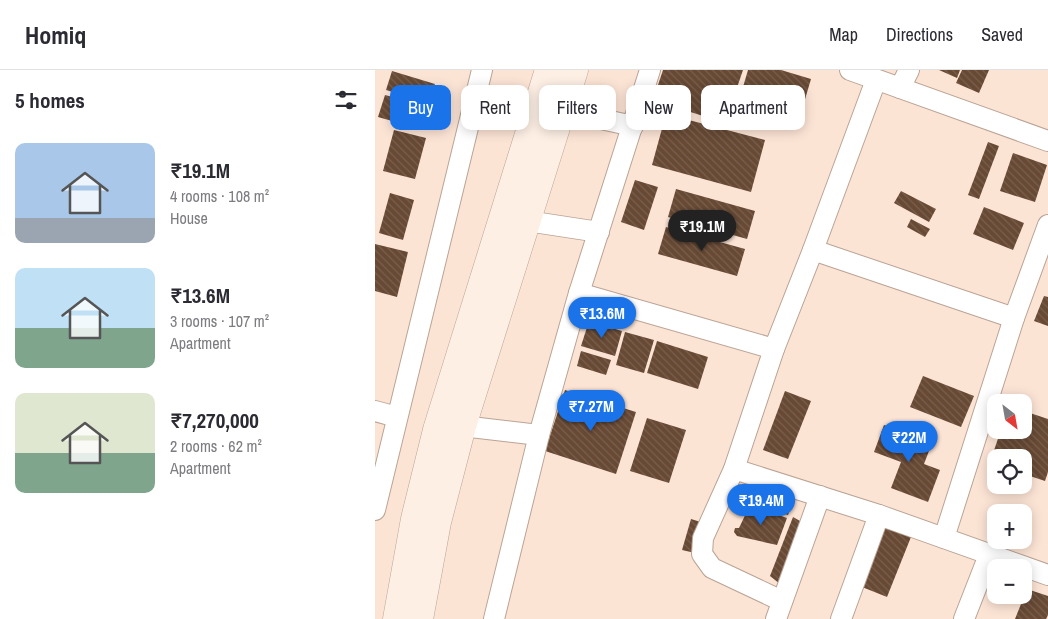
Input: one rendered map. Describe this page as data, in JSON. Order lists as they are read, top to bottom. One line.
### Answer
{"north":"bottom right","page":{"header":"Homiq","nav":["Map","Directions","Saved"],"heading":"5 homes","chip":["Buy","Rent","Filters","New","Apartment"],"list":[{"name":"₹19.1M","note":"4 rooms · 108 m² · House"},{"name":"₹13.6M","note":"3 rooms · 107 m² · Apartment"},{"name":"₹7,270,000","note":"2 rooms · 62 m² · Apartment"}],"price":["₹19.1M","₹13.6M","₹7.27M","₹22M","₹19.4M"],"map_buttons":["+","−"]}}
